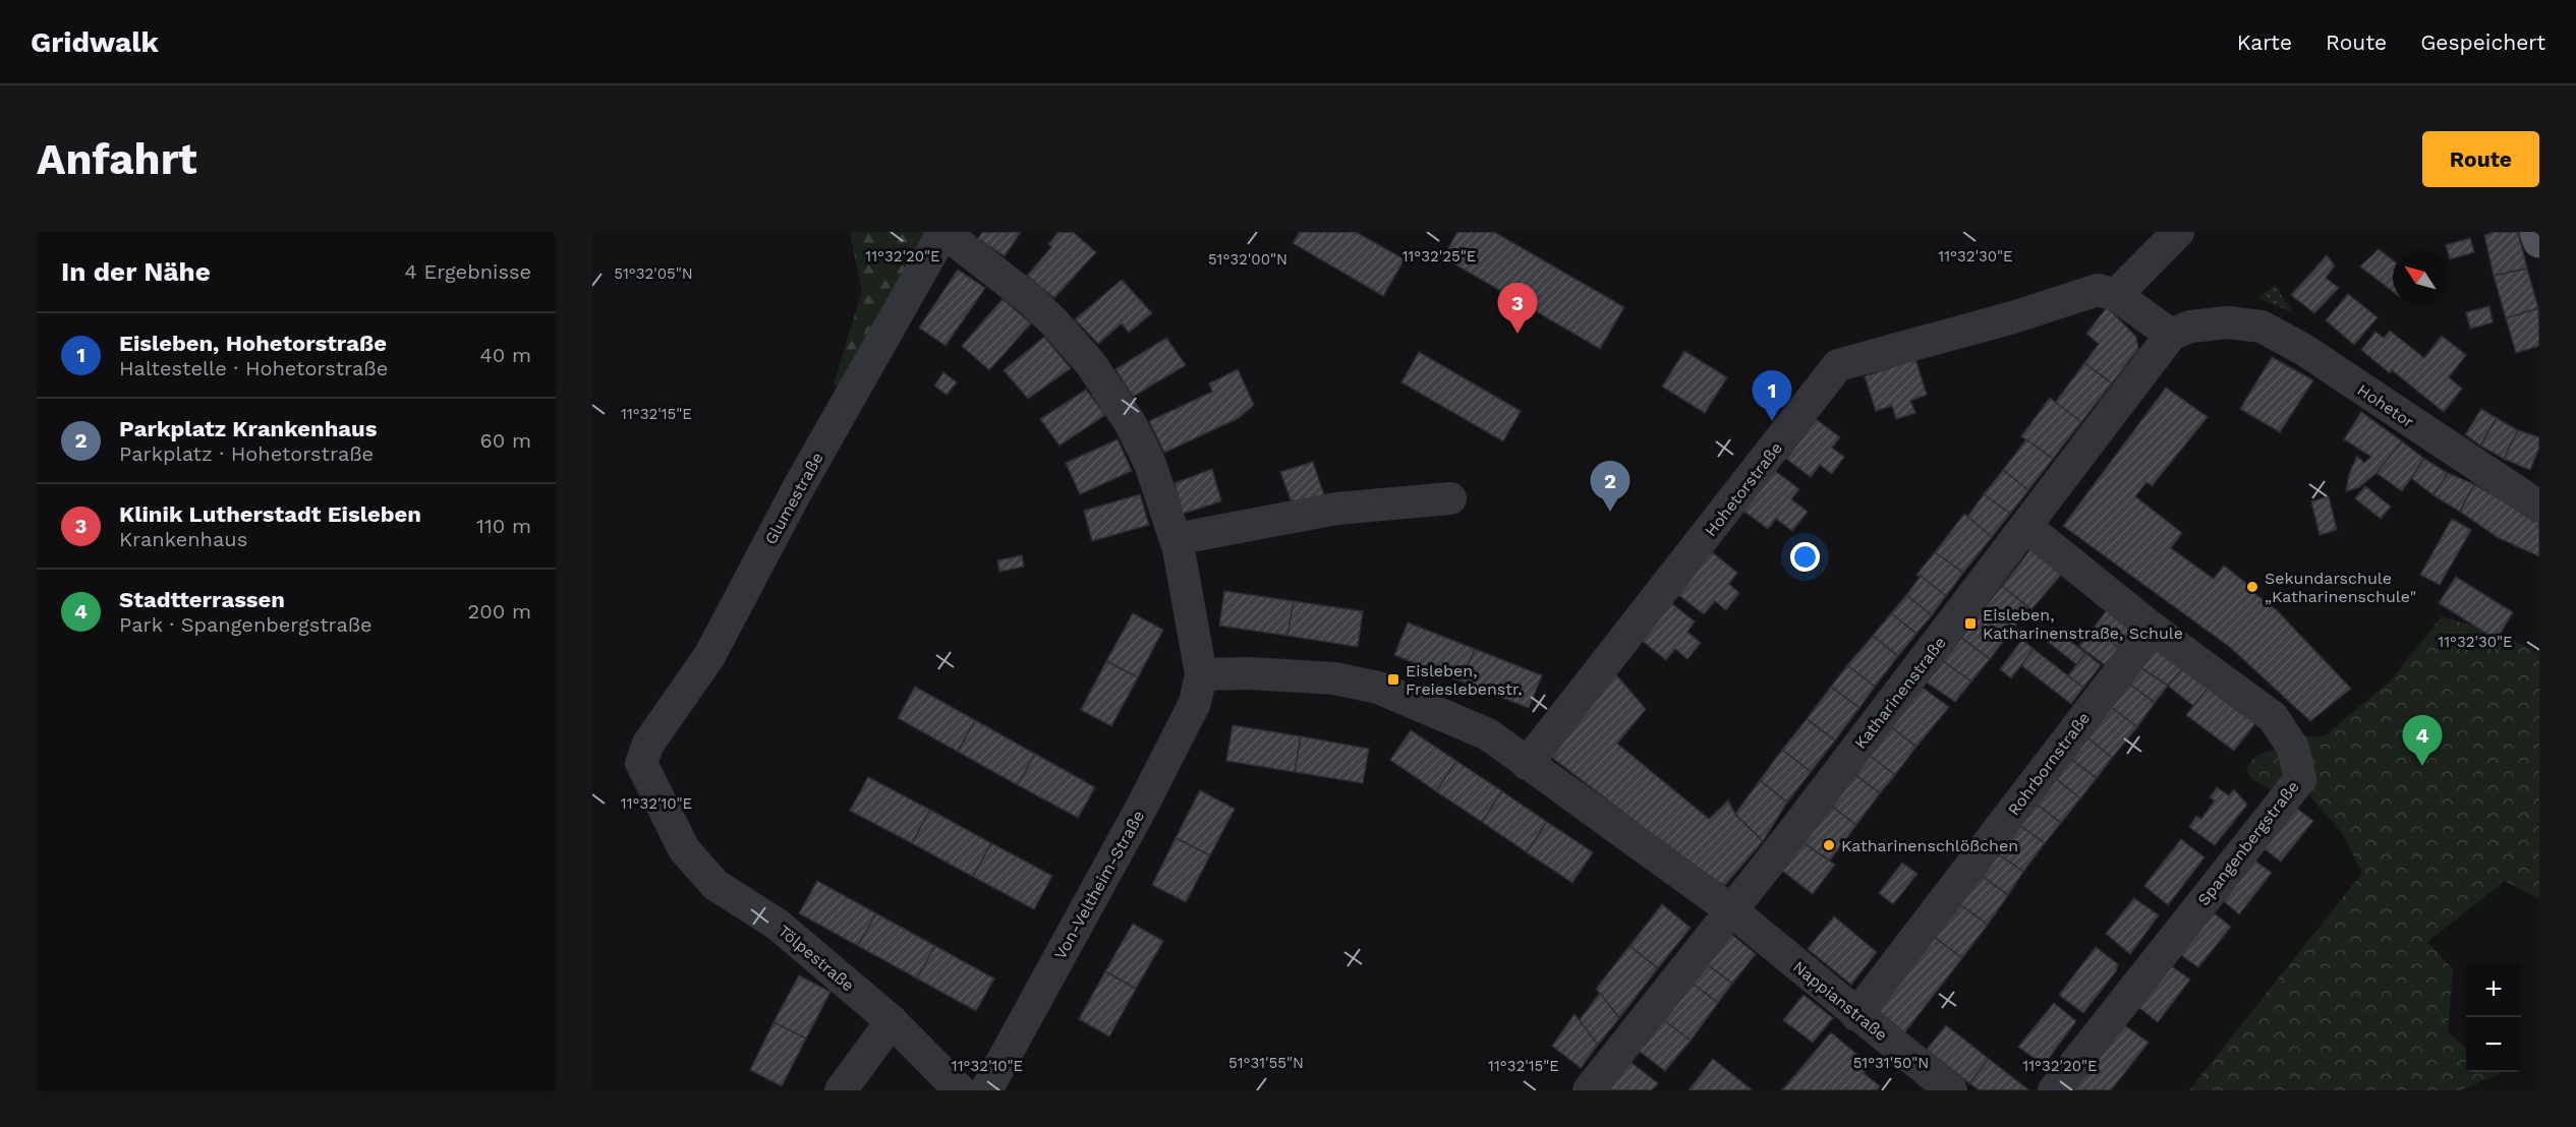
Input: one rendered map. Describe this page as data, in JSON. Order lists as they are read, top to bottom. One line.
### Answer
{"streets":{"street":["Hohetor","Hohetorstraße","Glumestraße","Katharinenstraße","Rohrbornstraße","Spangenbergstraße","Von-Veltheim-Straße","Tölpestraße","Nappianstraße"]},"crossings":[["Hohetor","Katharinenstraße"],["Hohetorstraße","Nappianstraße"],["Glumestraße","Tölpestraße"],["Katharinenstraße","Spangenbergstraße"],["Katharinenstraße","Nappianstraße"],["Rohrbornstraße","Spangenbergstraße"],["Rohrbornstraße","Nappianstraße"],["Von-Veltheim-Straße","Nappianstraße"]],"places":{"other":["Sekundarschule „Katharinenschule\"","Katharinenschlößchen"],"transit":["Eisleben, Katharinenstraße, Schule","Eisleben, Freieslebenstr."]},"north":"top left","page":{"header":"Gridwalk","nav":["Karte","Route","Gespeichert"],"buttons":"Route","title":"Anfahrt","heading":["In der Nähe","4 Ergebnisse"],"pins":["3","1","2","4"],"list":[{"mark":"1","name":"Eisleben, Hohetorstraße","note":"Haltestelle · Hohetorstraße","value":"40 m"},{"mark":"2","name":"Parkplatz Krankenhaus","note":"Parkplatz · Hohetorstraße","value":"60 m"},{"mark":"3","name":"Klinik Lutherstadt Eisleben","note":"Krankenhaus","value":"110 m"},{"mark":"4","name":"Stadtterrassen","note":"Park · Spangenbergstraße","value":"200 m"}],"map_buttons":["+","−"]},"coordinates":["11°32'20\"E","11°32'25\"E","11°32'30\"E","51°32'00\"N","51°32'05\"N","11°32'15\"E","11°32'10\"E","51°31'55\"N","51°31'50\"N"]}
